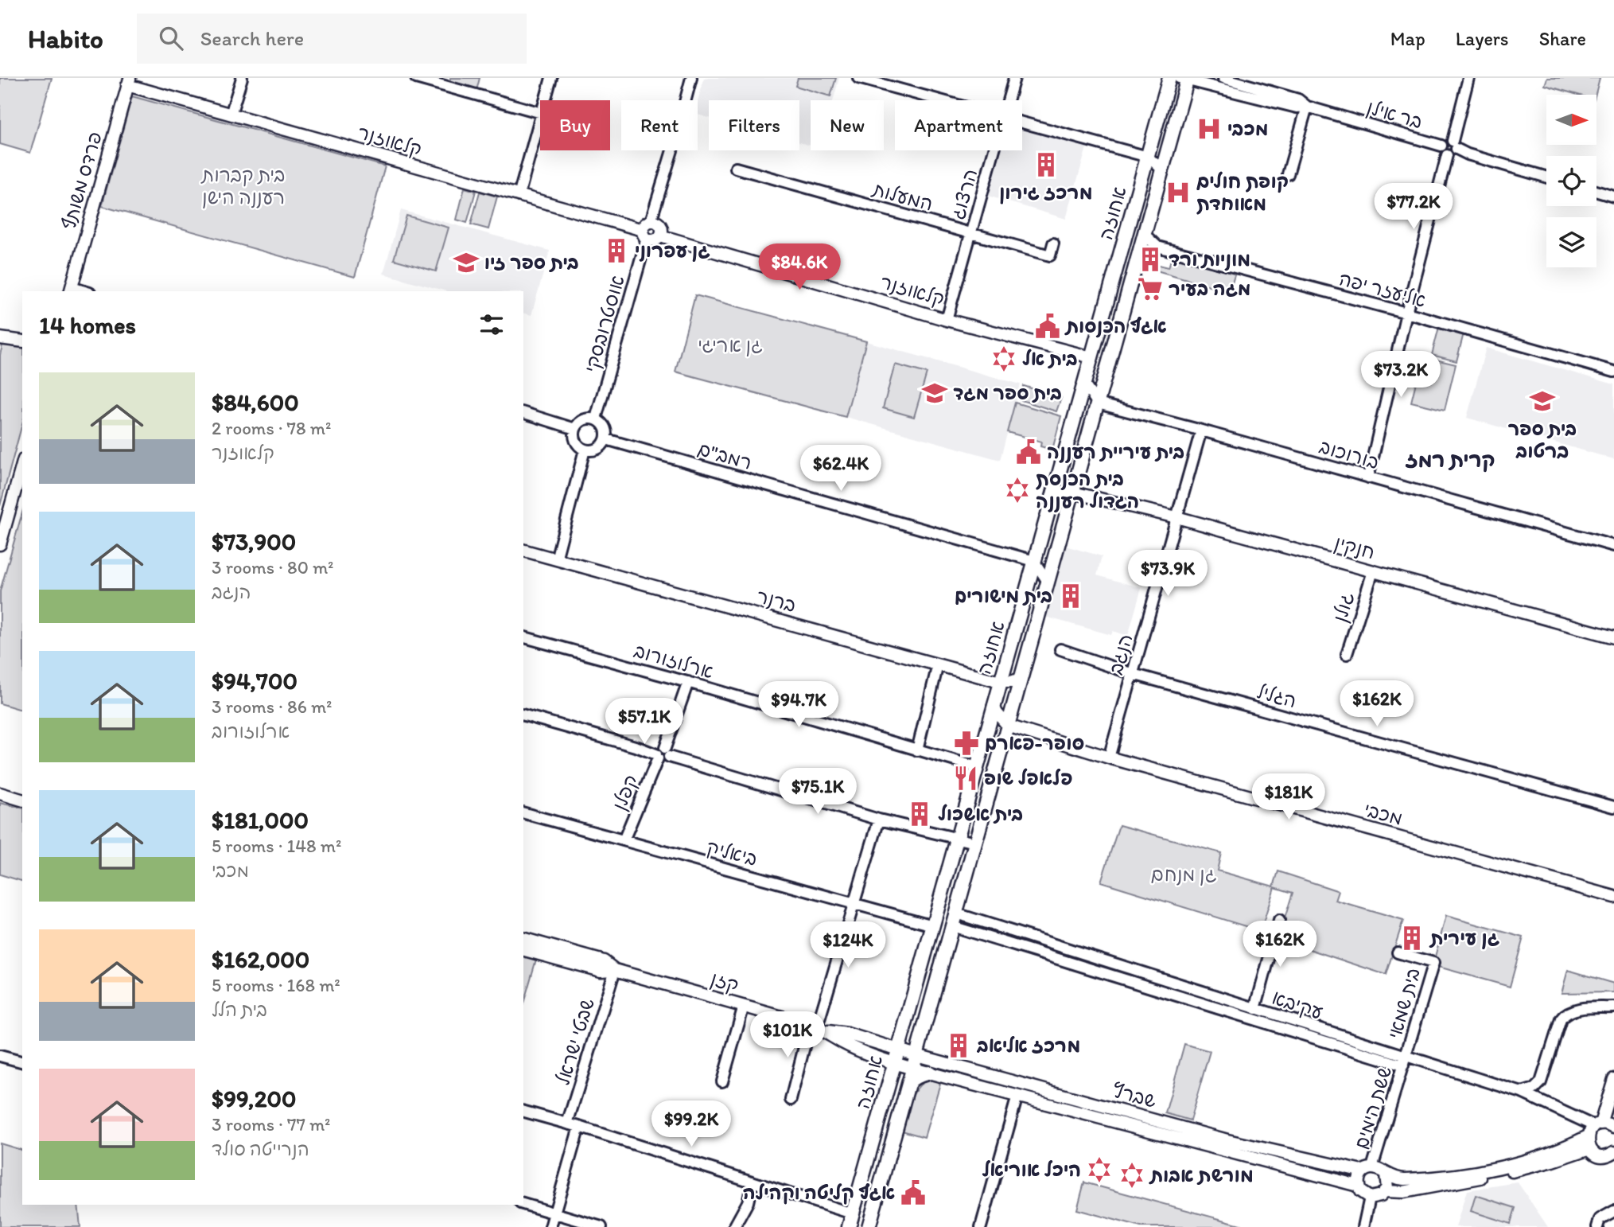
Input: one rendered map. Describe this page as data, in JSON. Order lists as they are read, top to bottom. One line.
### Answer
{"streets":{"main road":["אחוזה"],"street":["בר אילן","קלאוזנר","פרדס משותף","הרצוג","המעלות","אליעזר יפה","אוסטרובסקי","בורוכוב","רמב\"ם","חנקין","ברנר","גולן","הנגב","ארלוזורוב","הגליל","קפלן","מכבי","ביאליק","קזן","בית שמאי","עקיבא","שבטי ישראל","שברץ","ששת הימים"]},"crossings":[["בר אילן","אחוזה"],["קלאוזנר","פרדס משותף"],["קלאוזנר","הרצוג"],["קלאוזנר","אחוזה"],["קלאוזנר","אוסטרובסקי"],["הרצוג","המעלות"],["אחוזה","אליעזר יפה"],["אחוזה","בורוכוב"],["אחוזה","רמב\"ם"],["אחוזה","חנקין"],["אחוזה","ברנר"],["אחוזה","ארלוזורוב"],["אחוזה","מכבי"],["אחוזה","ביאליק"],["אחוזה","קזן"],["אחוזה","עקיבא"],["אחוזה","שברץ"],["אוסטרובסקי","רמב\"ם"],["בורוכוב","הנגב"],["חנקין","גולן"],["חנקין","הנגב"],["הנגב","הגליל"],["הנגב","מכבי"],["קפלן","ביאליק"],["קזן","שבטי ישראל"],["קזן","שברץ"],["בית שמאי","עקיבא"],["בית שמאי","ששת הימים"],["עקיבא","ששת הימים"],["שברץ","ששת הימים"]],"districts":["קרית רמז"],"parks":["בית קברות רעננה הישן","גן אריגי","גן מנחם"],"places":{"hospital":["מכבי","קופת חולים מאוחדת"],"building":["מרכז גירון","גן עפרוני","מוניות ורד","בית מישורים","בית אשכול","גן עירית","מרכז אליאב"],"school or university":["בית ספר זיו","בית ספר מגד","בית ספר ברטוב"],"supermarket":["מגה בעיר"],"public building":["אגף הכנסות","בית עיריית רעננה","אגף קליטה וקהילה"],"synagogue":["בית אל","בית הכנסת הגדול רעננה","היכל אוריאל","מורשת אבות"],"pharmacy":["סופר-פארם"],"restaurant":["פלאפל שופ"]},"north":"right","page":{"header":"Habito","search":"Search here","nav":["Map","Layers","Share"],"chip":["Buy","Rent","Filters","New","Apartment"],"price":["$77.2K","$84.6K","$73.2K","$62.4K","$73.9K","$162K","$94.7K","$57.1K","$75.1K","$181K","$162K","$124K","$101K","$99.2K"],"heading":"14 homes","list":[{"name":"$84,600","note":"2 rooms · 78 m² · קלאוזנר"},{"name":"$73,900","note":"3 rooms · 80 m² · הנגב"},{"name":"$94,700","note":"3 rooms · 86 m² · ארלוזורוב"},{"name":"$181,000","note":"5 rooms · 148 m² · מכבי"},{"name":"$162,000","note":"5 rooms · 168 m² · בית הלל"},{"name":"$99,200","note":"3 rooms · 77 m² · הנרייטה סולד"}]}}
